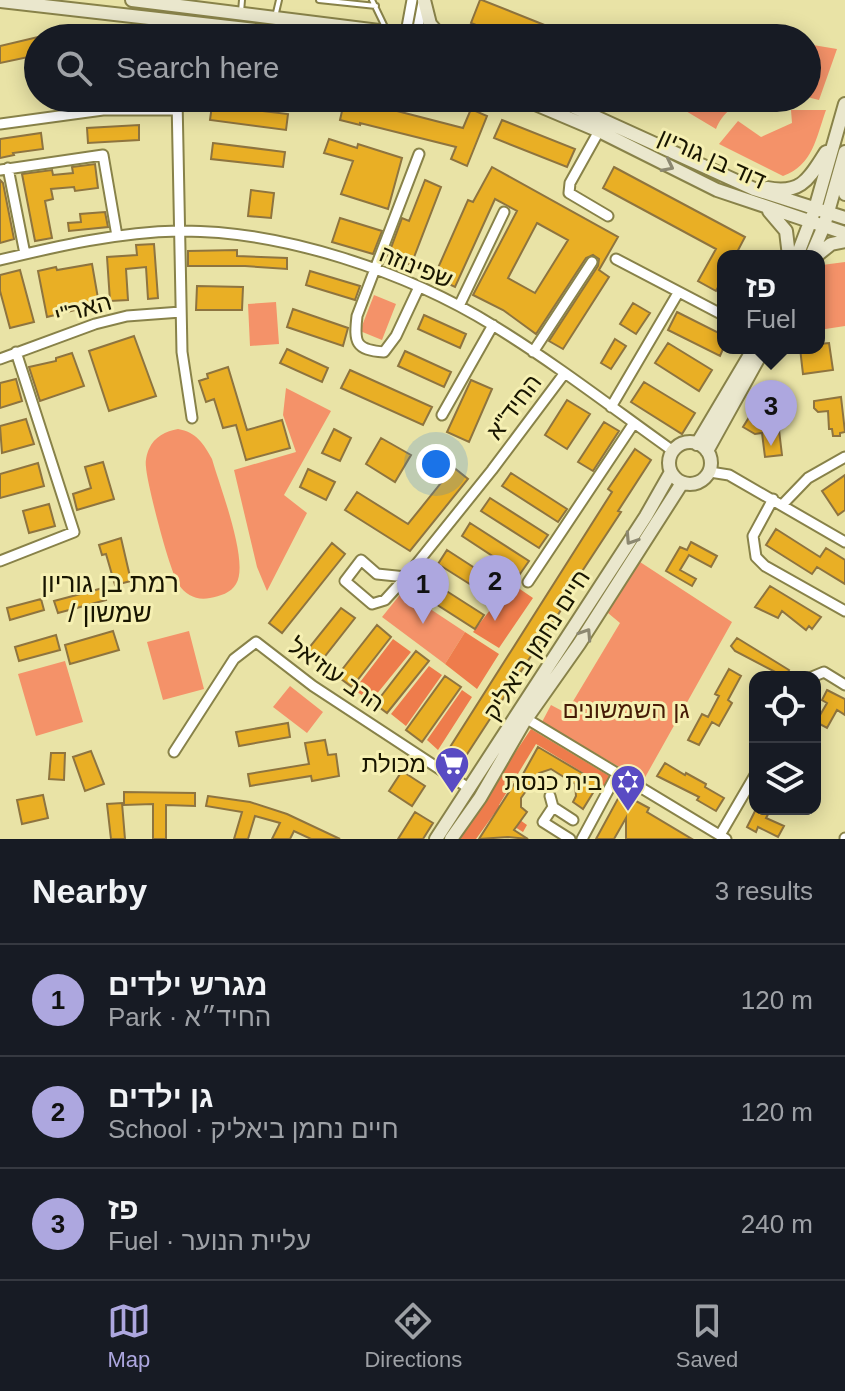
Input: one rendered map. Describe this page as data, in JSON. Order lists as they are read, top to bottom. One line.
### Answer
{"streets":{"main road":["דוד בן גוריון","חיים נחמן ביאליק"],"street":["שפינוזה","האר\"י","החיד\"א","הרב עוזיאל"]},"crossings":[["שפינוזה","החיד\"א"],["שפינוזה","חיים נחמן ביאליק"],["חיים נחמן ביאליק","הרב עוזיאל"]],"districts":["רמת בן גוריון / שמשון"],"parks":["גן השמשונים"],"places":{"supermarket":["מכולת"],"synagogue":["בית כנסת"]},"page":{"search":"Search here","popup":["פז","Fuel"],"pins":["3","2","1"],"heading":["Nearby","3 results"],"list":[{"mark":"1","name":"מגרש ילדים","note":"Park · החיד״א","value":"120 m"},{"mark":"2","name":"גן ילדים","note":"School · חיים נחמן ביאליק","value":"120 m"},{"mark":"3","name":"פז","note":"Fuel · עליית הנוער","value":"240 m"}],"nav":["Map","Directions","Saved"]}}
